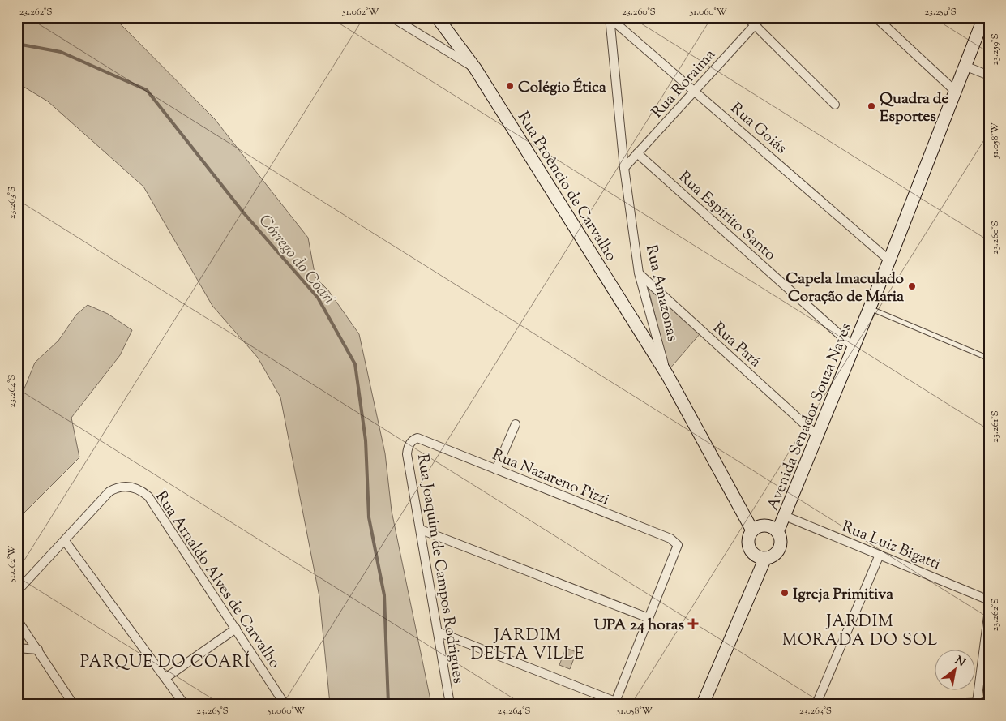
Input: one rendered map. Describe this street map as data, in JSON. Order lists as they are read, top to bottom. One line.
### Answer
{"streets":{"street":["Rua Roraima","Rua Goiás","Rua Proêncio de Carvalho","Rua Espírito Santo","Rua Amazonas","Rua Pará","Avenida Senador Souza Naves","Rua Nazareno Pizzi","Rua Luiz Bigatti","Rua Joaquim de Campos Rodrigues","Rua Arnaldo Alves de Carvalho"]},"crossings":[["Rua Roraima","Rua Goiás"],["Rua Roraima","Rua Espírito Santo"],["Rua Roraima","Rua Amazonas"],["Rua Goiás","Rua Amazonas"],["Rua Goiás","Avenida Senador Souza Naves"],["Rua Proêncio de Carvalho","Rua Amazonas"],["Rua Espírito Santo","Avenida Senador Souza Naves"],["Rua Amazonas","Rua Pará"],["Rua Amazonas","Avenida Senador Souza Naves"],["Rua Pará","Avenida Senador Souza Naves"],["Avenida Senador Souza Naves","Rua Luiz Bigatti"],["Rua Nazareno Pizzi","Rua Joaquim de Campos Rodrigues"]],"districts":["JARDIM MORADA DO SOL","JARDIM DELTA VILLE","PARQUE DO COARÍ"],"water":["Córrego do Coarí"],"places":{"other":["Colégio Ética","Quadra de Esportes","Capela Imaculado Coração de Maria","Igreja Primitiva"],"health":["UPA 24 horas"]},"north":"top right","coordinates":["23.262°S","51.062°W","23.260°S","51.060°W","23.259°S","51.058°W","23.263°S","23.264°S","23.261°S","23.265°S"]}
